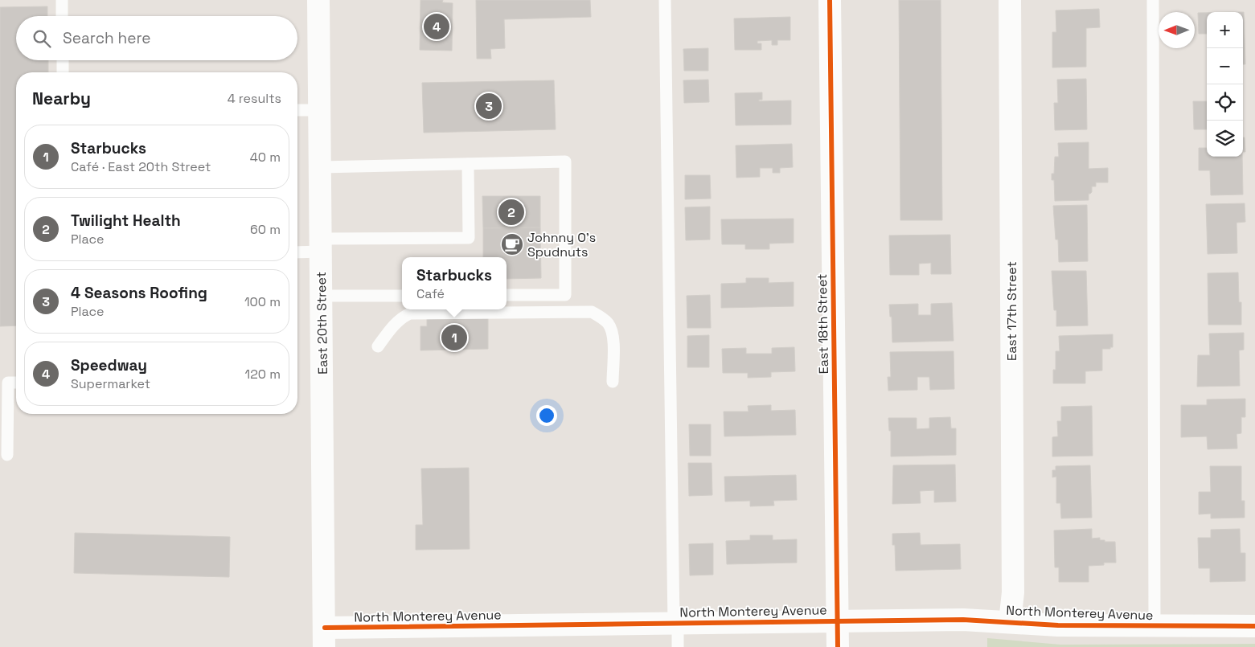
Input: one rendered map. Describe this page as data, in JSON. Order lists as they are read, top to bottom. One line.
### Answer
{"streets":{"street":["East 17th Street","East 20th Street","East 18th Street","North Monterey Avenue"]},"crossings":[["East 17th Street","North Monterey Avenue"],["East 20th Street","North Monterey Avenue"],["East 18th Street","North Monterey Avenue"]],"places":{"cafe":["Johnny O's Spudnuts"]},"north":"left","page":{"map_buttons":["+","−"],"pins":["4","3","2","1"],"search":"Search here","heading":["Nearby","4 results"],"list":[{"mark":"1","name":"Starbucks","note":"Café · East 20th Street","value":"40 m"},{"mark":"2","name":"Twilight Health","note":"Place","value":"60 m"},{"mark":"3","name":"4 Seasons Roofing","note":"Place","value":"100 m"},{"mark":"4","name":"Speedway","note":"Supermarket","value":"120 m"}],"popup":["Starbucks","Café"]}}
